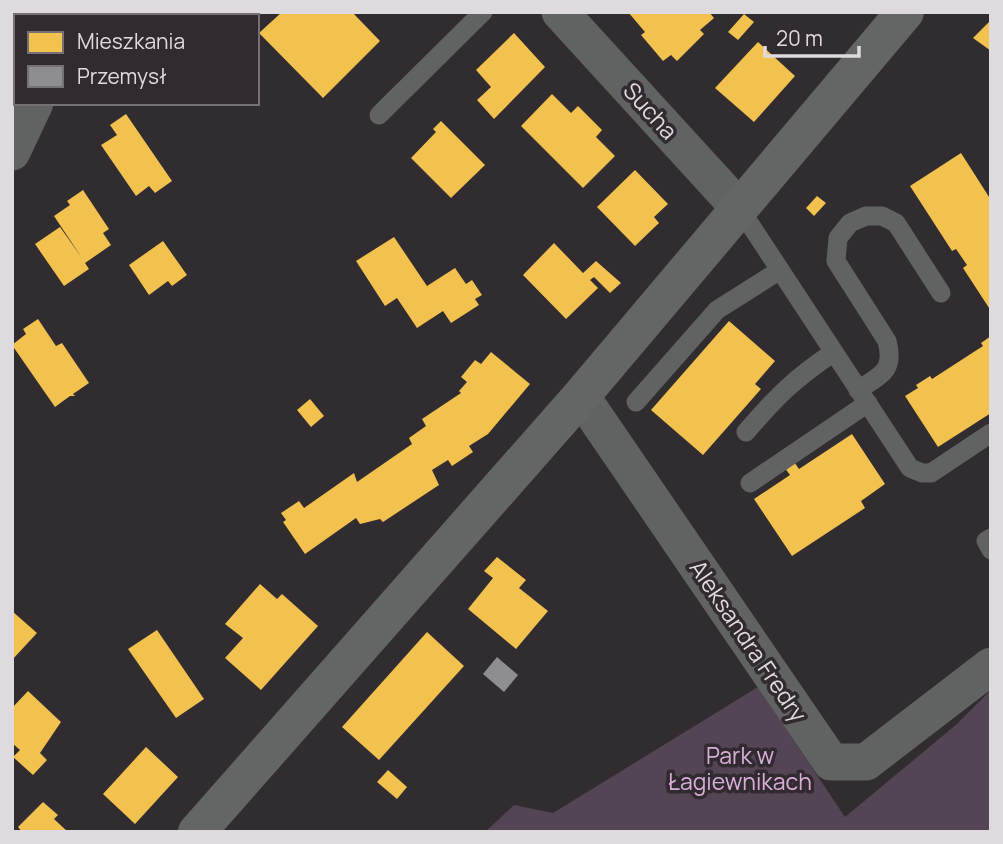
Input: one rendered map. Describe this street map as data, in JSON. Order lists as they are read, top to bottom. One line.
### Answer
{"streets":{"street":["Sucha","Aleksandra Fredry"]},"parks":["Park w Łagiewnikach"],"legend":["Mieszkania","Przemysł"],"scale_bar":"20 m"}
